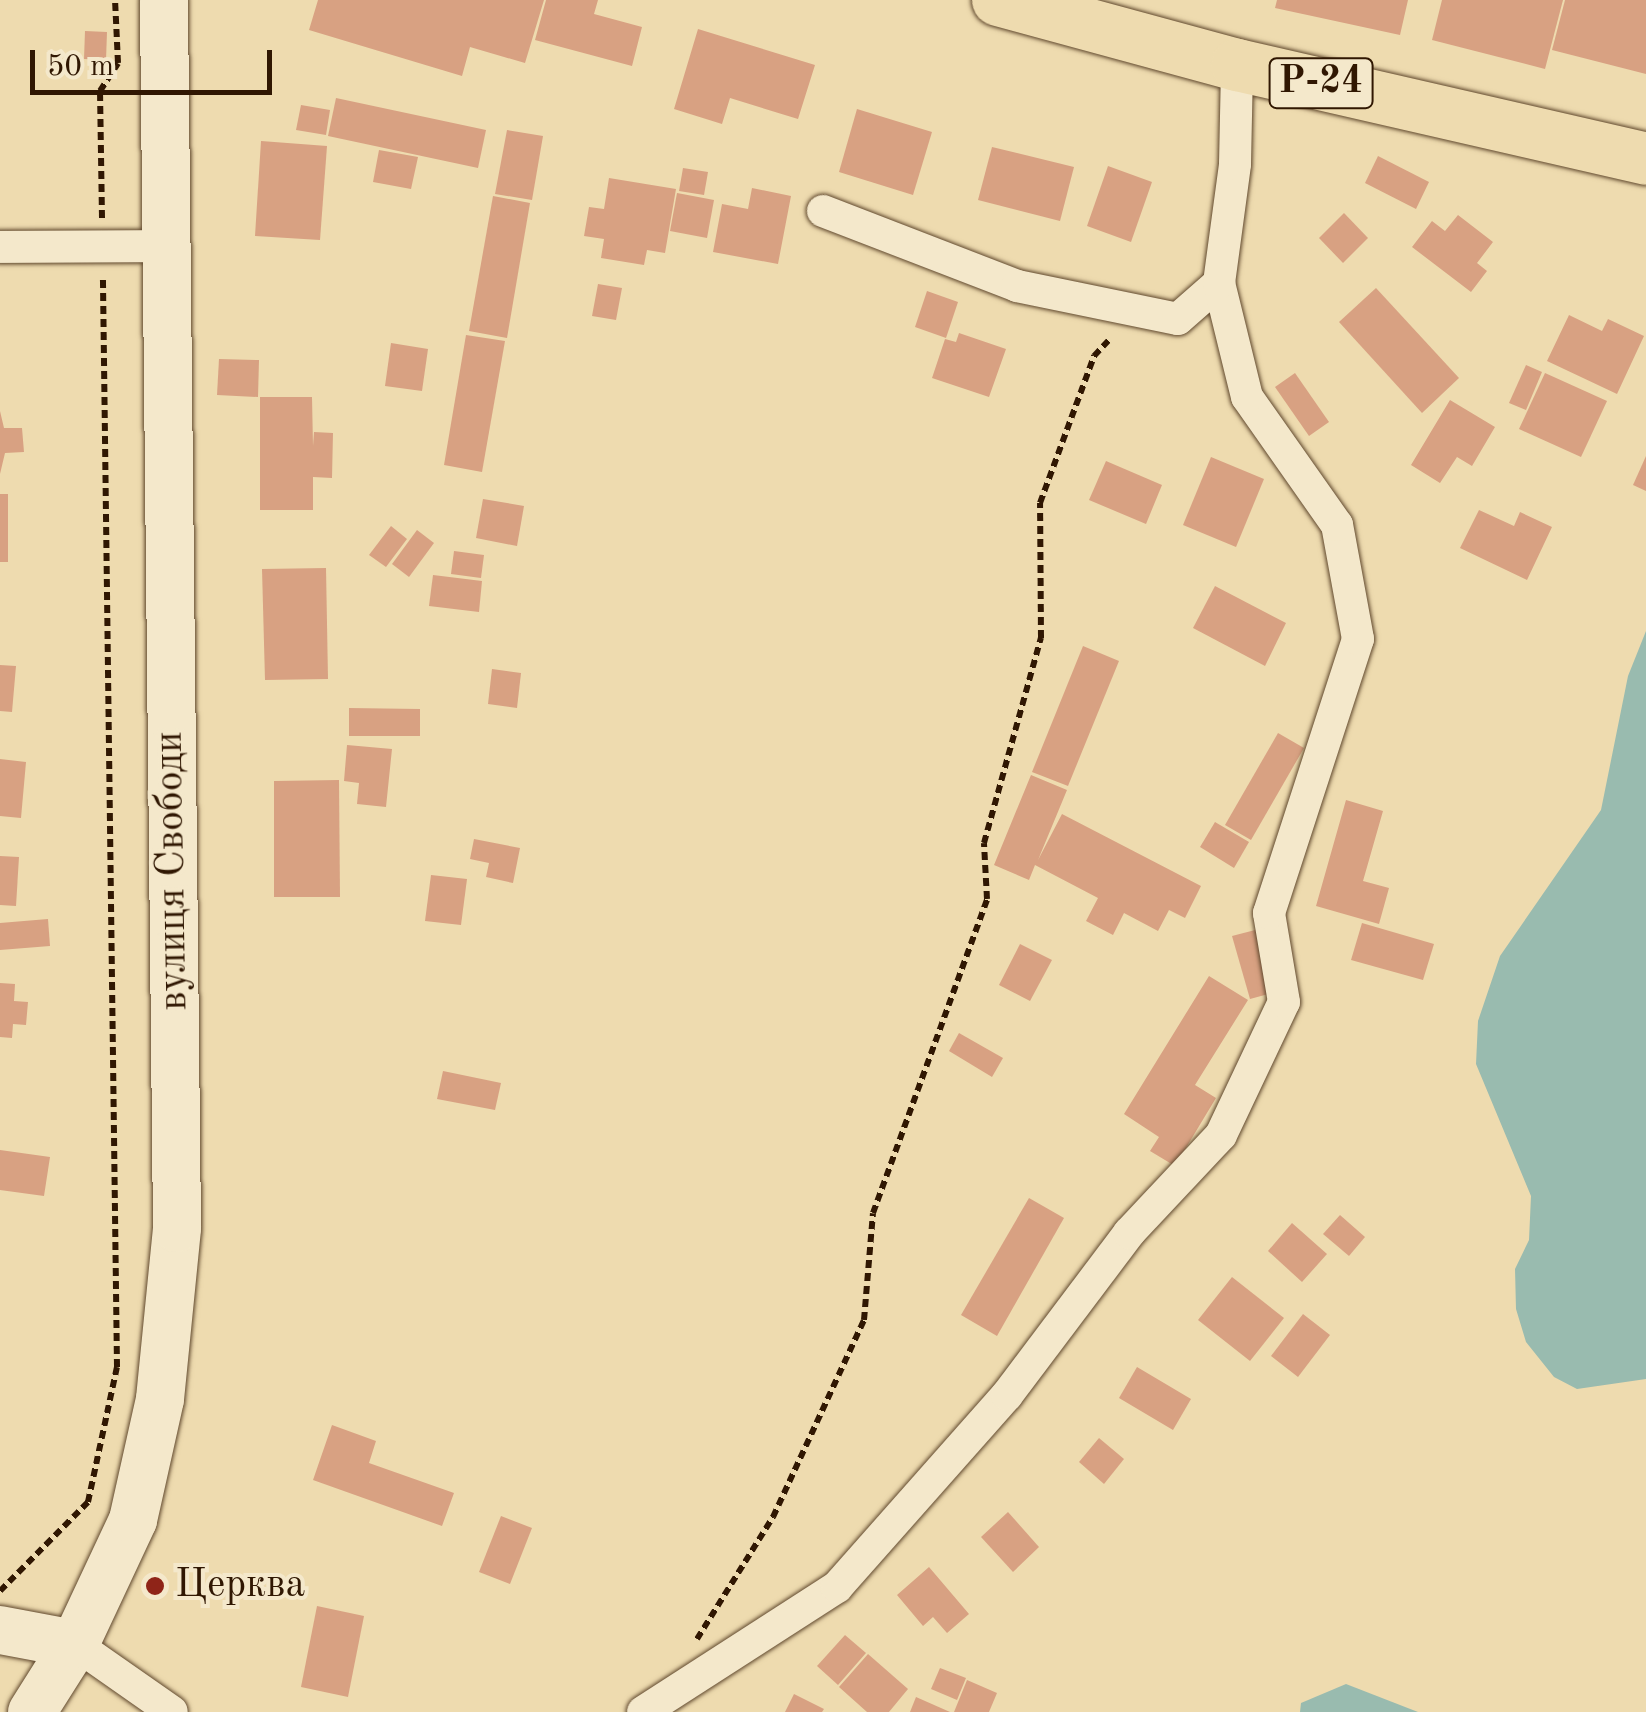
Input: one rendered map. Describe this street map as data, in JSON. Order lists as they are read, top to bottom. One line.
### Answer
{"streets":{"main road":["Р-24"],"street":["вулиця Свободи"]},"places":["Церква"],"scale_bar":"50 m"}
